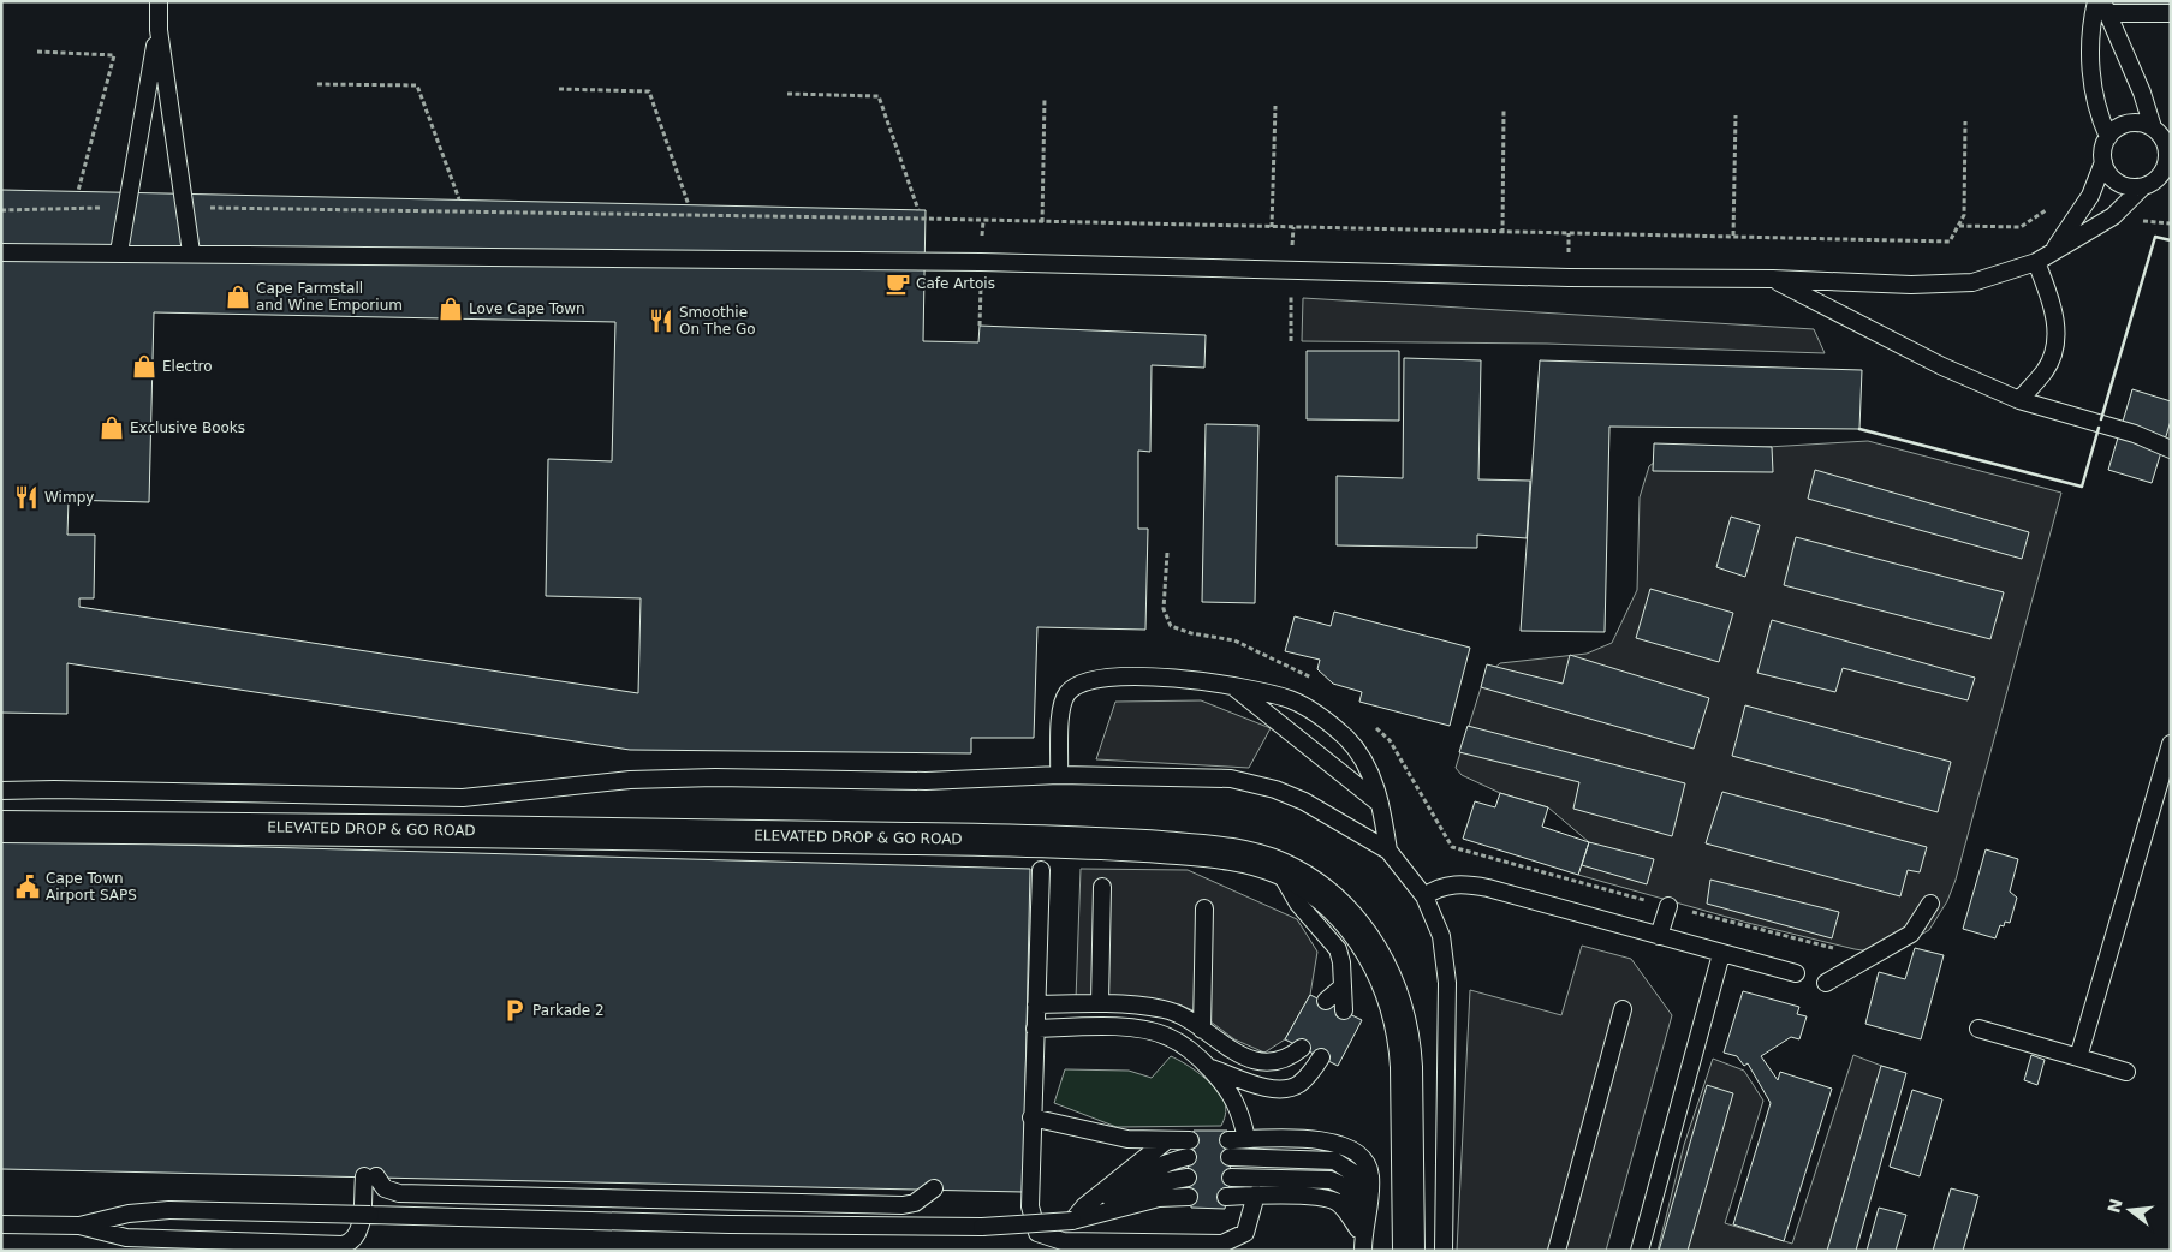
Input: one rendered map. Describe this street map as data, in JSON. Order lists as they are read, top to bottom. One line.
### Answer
{"streets":{"street":["ELEVATED DROP & GO ROAD"]},"places":{"cafe":["Cafe Artois"],"shop":["Cape Farmstall and Wine Emporium","Love Cape Town","Electro","Exclusive Books"],"restaurant":["Smoothie On The Go","Wimpy"],"public building":["Cape Town Airport SAPS"],"parking":["Parkade 2"]},"north":"left"}
